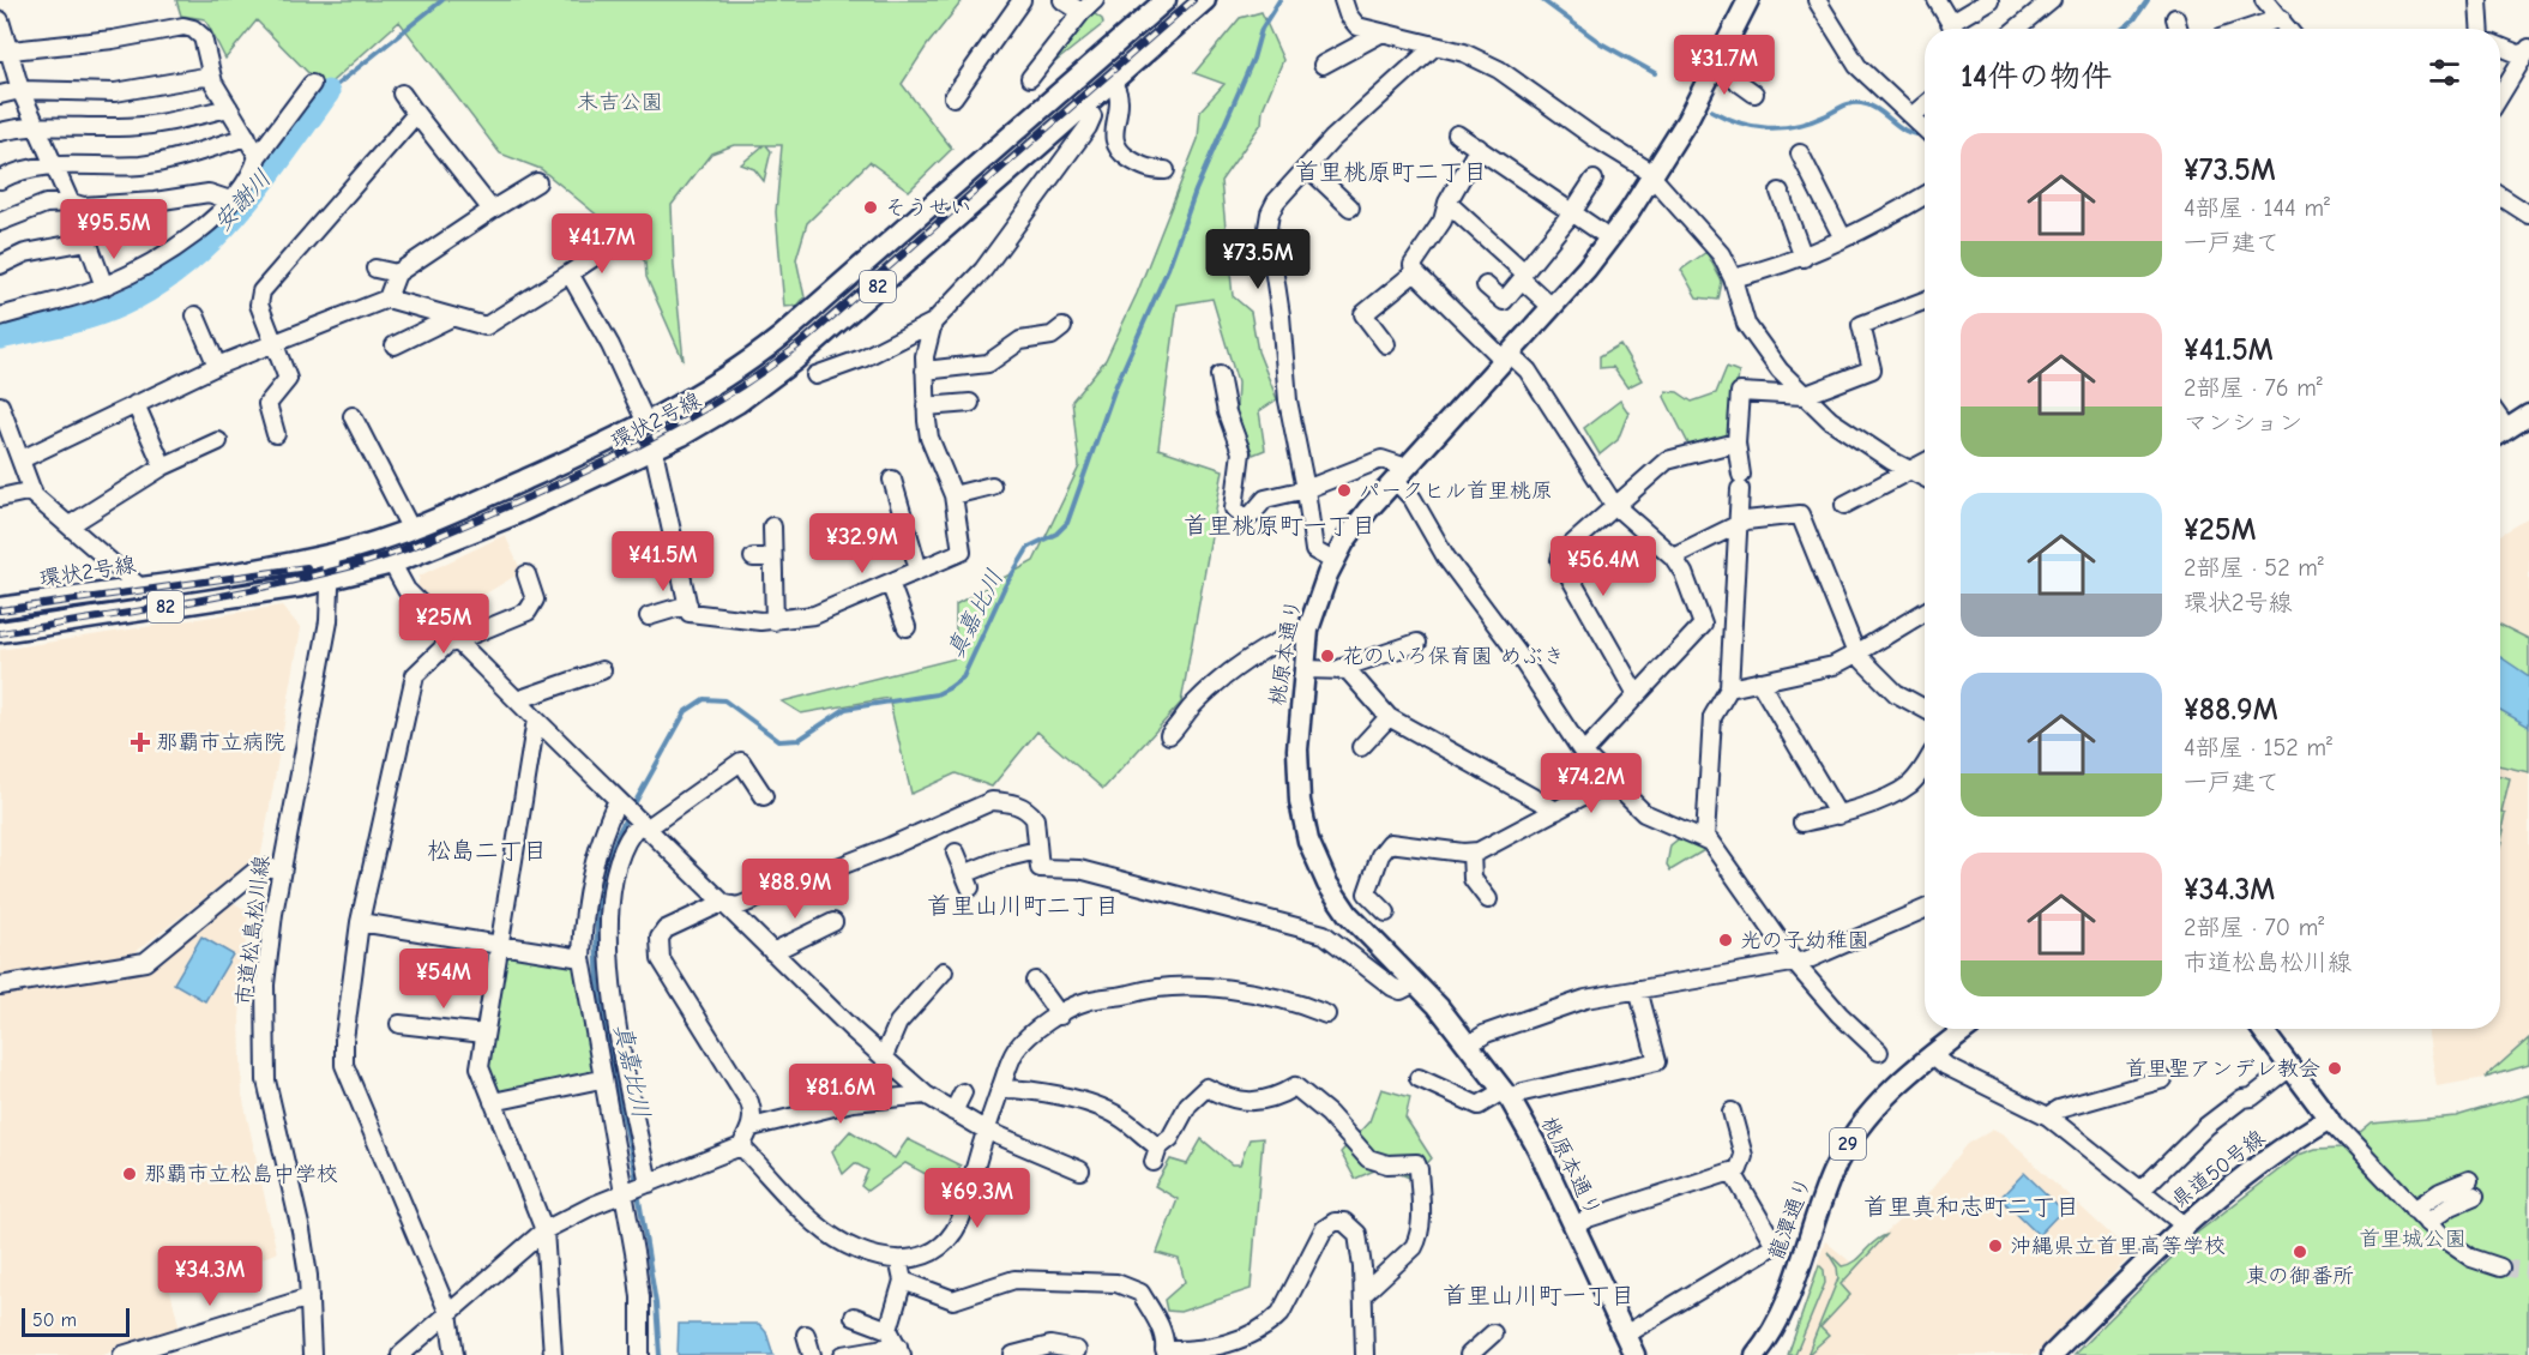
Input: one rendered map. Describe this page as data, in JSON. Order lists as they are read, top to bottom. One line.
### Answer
{"streets":{"main road":["82","環状2号線","桃原本通り","29","県道50号線","龍潭通り"],"street":["市道松島松川線"]},"crossings":[["環状2号線","市道松島松川線"]],"districts":["首里桃原町二丁目","首里桃原町一丁目","松島二丁目","首里山川町二丁目","首里真和志町二丁目","首里山川町一丁目"],"water":["安謝川","真嘉比川"],"parks":["末吉公園","首里城公園"],"places":{"other":["そうせい","パークヒル首里桃原","花のいろ保育園 めぶき","光の子幼稚園","首里聖アンデレ教会","那覇市立松島中学校","沖縄県立首里高等学校","東の御番所"],"health":["那覇市立病院"]},"scale_bar":"50 m","page":{"heading":"14件の物件","price":["¥31.7M","¥95.5M","¥41.7M","¥73.5M","¥32.9M","¥41.5M","¥56.4M","¥25M","¥74.2M","¥88.9M","¥54M","¥81.6M","¥69.3M","¥34.3M"],"list":[{"name":"¥73.5M","note":"4部屋 · 144 m² · 一戸建て"},{"name":"¥41.5M","note":"2部屋 · 76 m² · マンション"},{"name":"¥25M","note":"2部屋 · 52 m² · 環状2号線"},{"name":"¥88.9M","note":"4部屋 · 152 m² · 一戸建て"},{"name":"¥34.3M","note":"2部屋 · 70 m² · 市道松島松川線"}],"scale":"50 m"}}
